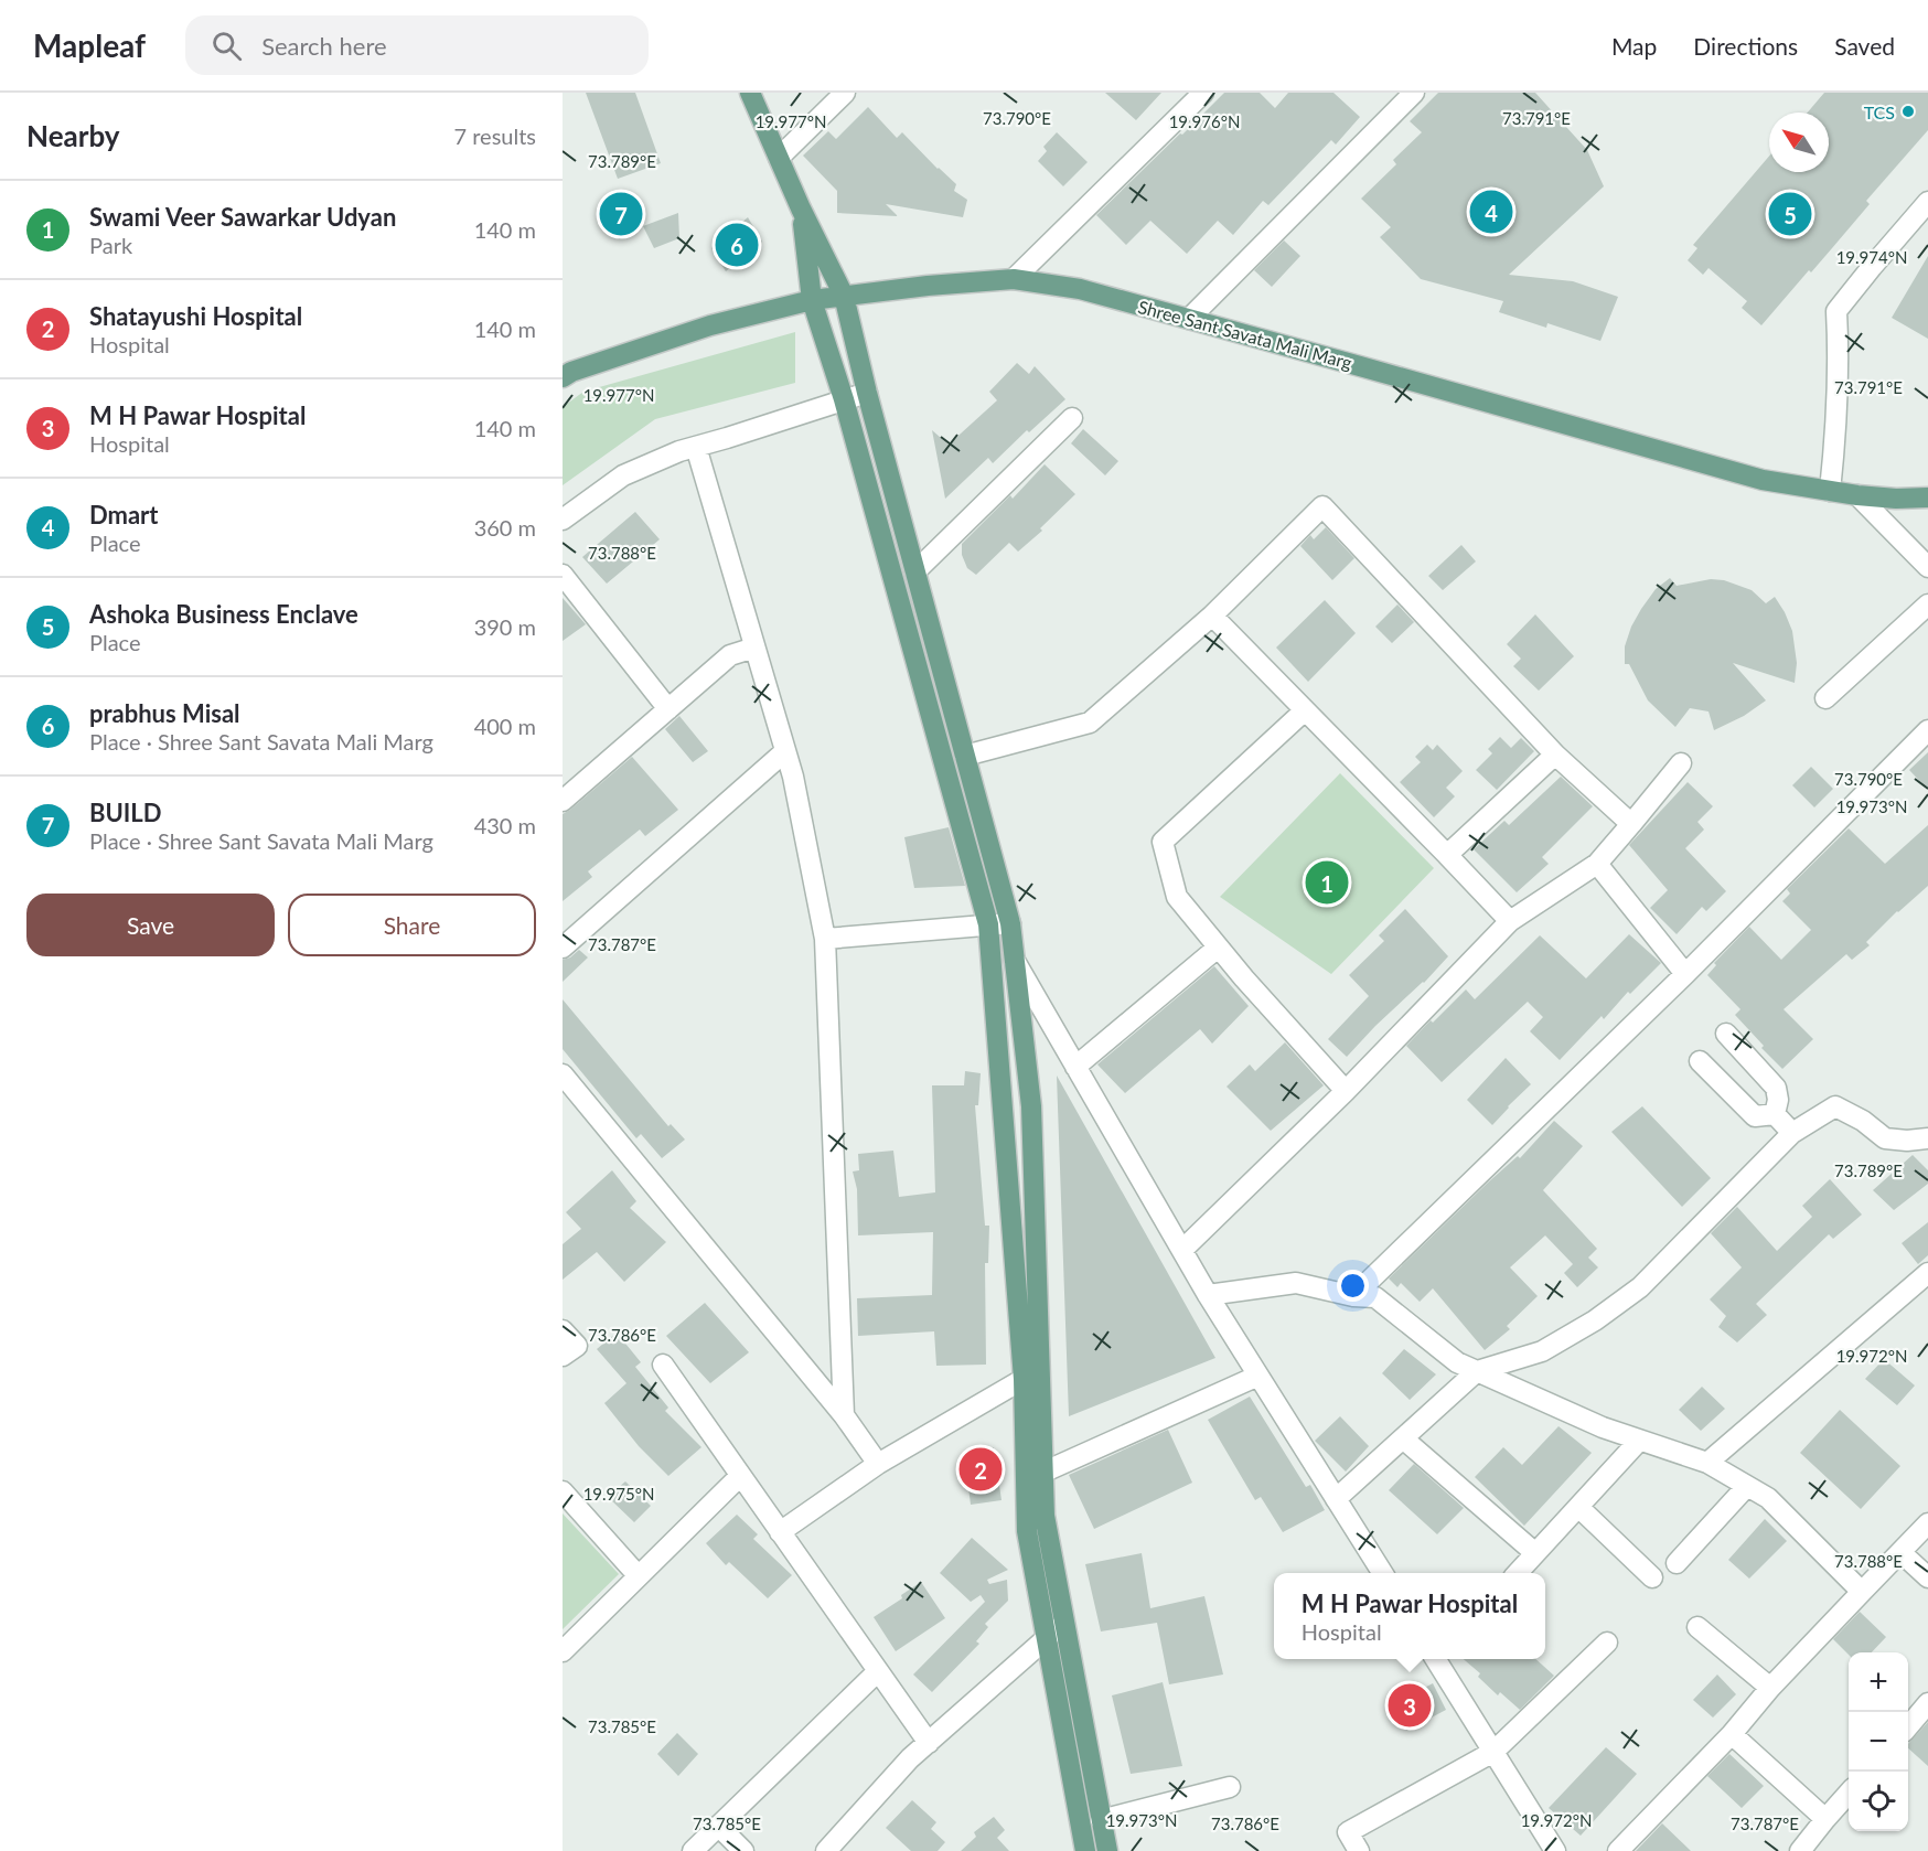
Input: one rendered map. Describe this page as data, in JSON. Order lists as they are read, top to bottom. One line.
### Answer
{"streets":{"main road":["Shree Sant Savata Mali Marg"]},"places":["TCS"],"north":"top left","page":{"header":"Mapleaf","search":"Search here","nav":["Map","Directions","Saved"],"heading":["Nearby","7 results"],"list":[{"mark":"1","name":"Swami Veer Sawarkar Udyan","note":"Park","value":"140 m"},{"mark":"2","name":"Shatayushi Hospital","note":"Hospital","value":"140 m"},{"mark":"3","name":"M H Pawar Hospital","note":"Hospital","value":"140 m"},{"mark":"4","name":"Dmart","note":"Place","value":"360 m"},{"mark":"5","name":"Ashoka Business Enclave","note":"Place","value":"390 m"},{"mark":"6","name":"prabhus Misal","note":"Place · Shree Sant Savata Mali Marg","value":"400 m"},{"mark":"7","name":"BUILD","note":"Place · Shree Sant Savata Mali Marg","value":"430 m"}],"pins":["4","5","7","6","1","2","3"],"buttons":["Save","Share"],"popup":["M H Pawar Hospital","Hospital"],"map_buttons":["+","−"]},"coordinates":["73.790°E","73.791°E","19.977°N","19.976°N","73.789°E","19.974°N","73.788°E","19.973°N","73.787°E","73.786°E","19.972°N","19.975°N","73.785°E"]}
